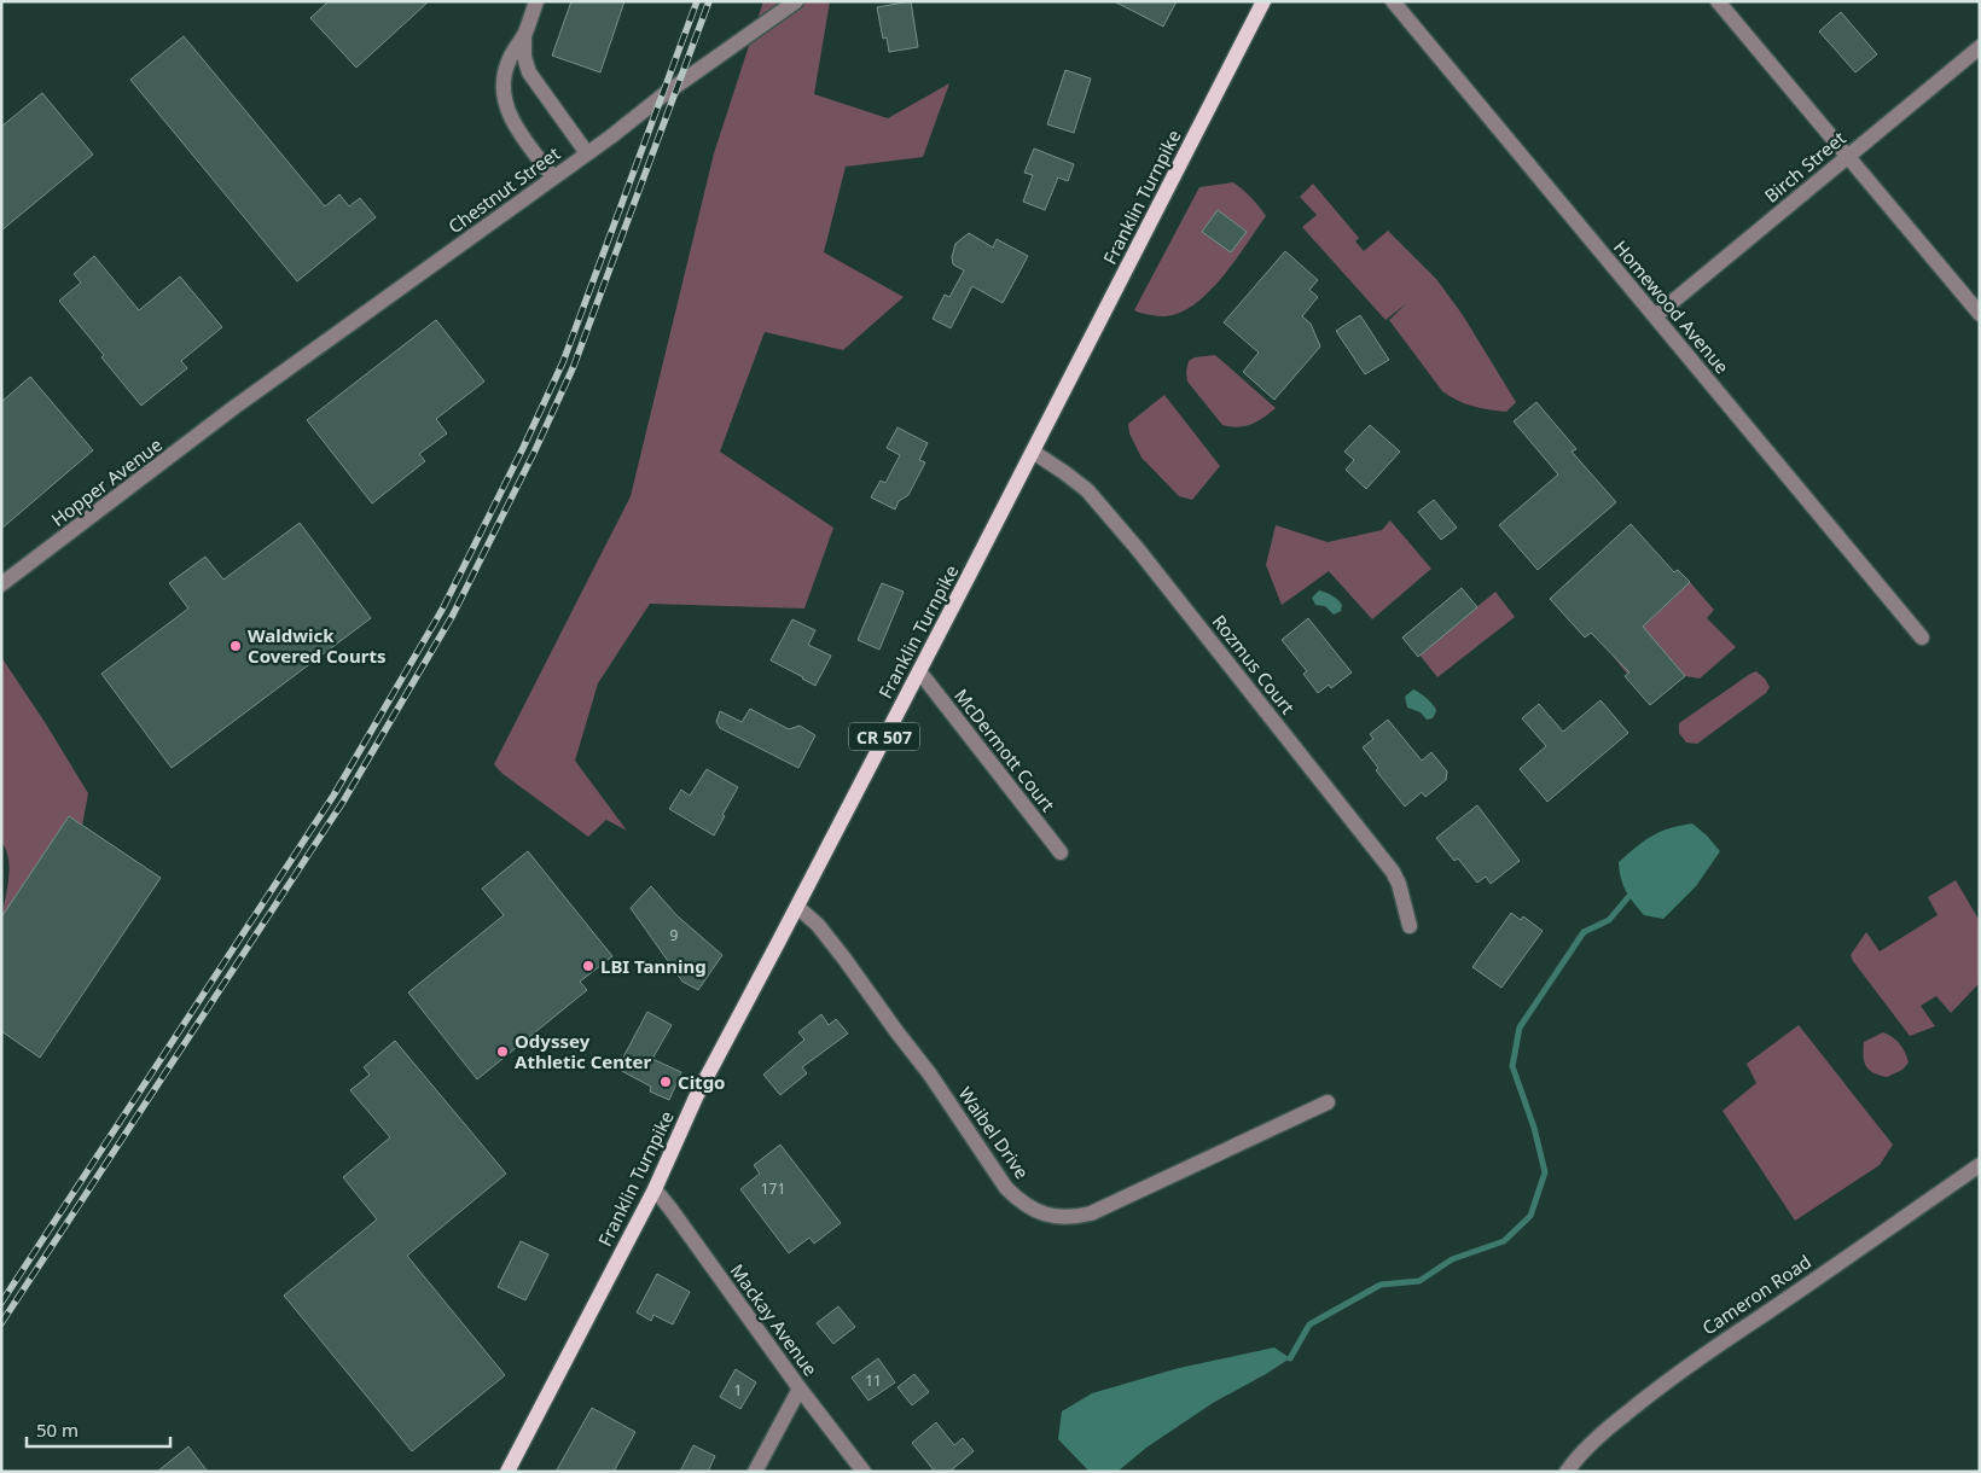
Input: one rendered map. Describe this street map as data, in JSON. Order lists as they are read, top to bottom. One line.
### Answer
{"streets":{"main road":["Franklin Turnpike","CR 507"],"street":["Birch Street","Chestnut Street","Homewood Avenue","Hopper Avenue","Rozmus Court","McDermott Court","Waibel Drive","Cameron Road","Mackay Avenue"]},"crossings":[["Birch Street","Homewood Avenue"],["Chestnut Street","Hopper Avenue"],["Franklin Turnpike","Rozmus Court"],["Franklin Turnpike","McDermott Court"],["Franklin Turnpike","Waibel Drive"],["Franklin Turnpike","Mackay Avenue"]],"places":["Waldwick Covered Courts","LBI Tanning","Odyssey Athletic Center","Citgo"],"house_numbers":["9","171","11","1"],"scale_bar":"50 m"}
